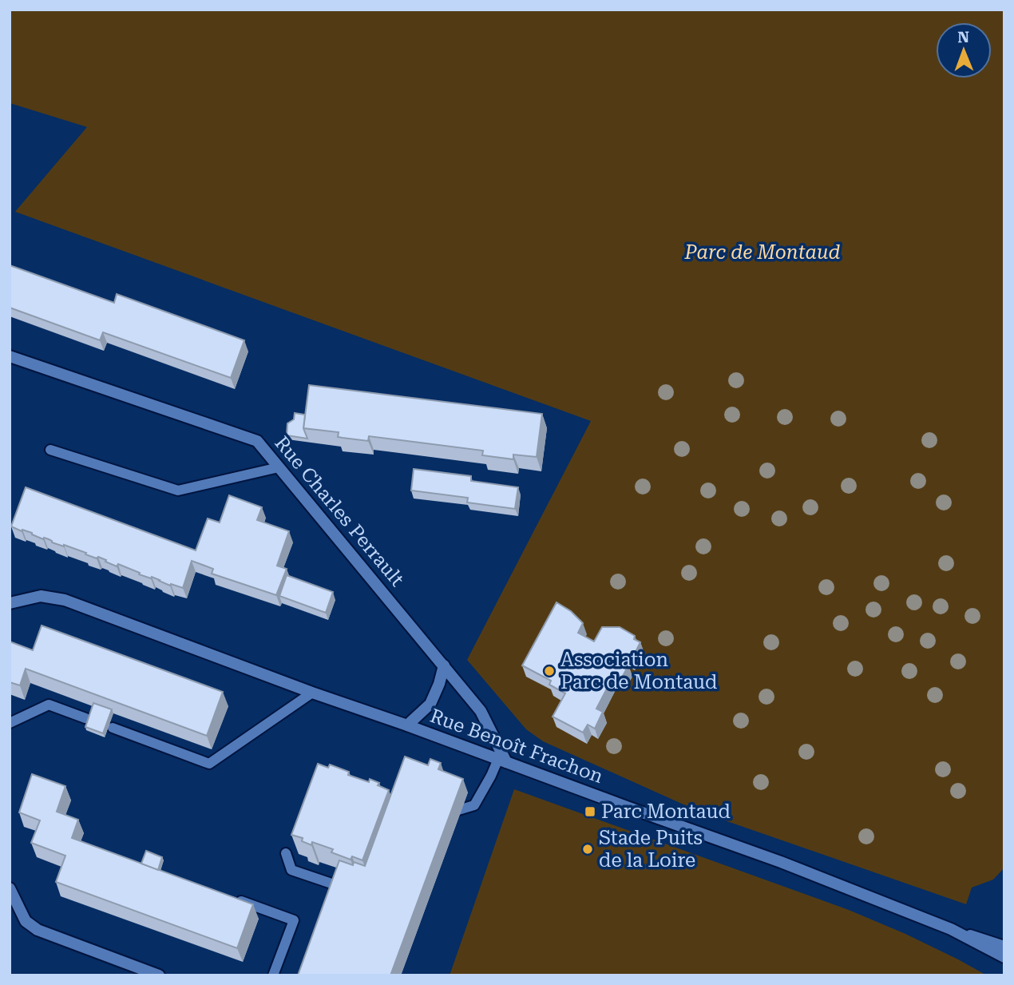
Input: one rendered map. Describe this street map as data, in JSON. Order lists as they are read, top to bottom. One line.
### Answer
{"streets":{"street":["Rue Charles Perrault","Rue Benoît Frachon"]},"crossings":[["Rue Charles Perrault","Rue Benoît Frachon"]],"parks":["Parc de Montaud"],"places":{"other":["Association Parc de Montaud","Stade Puits de la Loire"],"transit":["Parc Montaud"]},"north":"top"}
